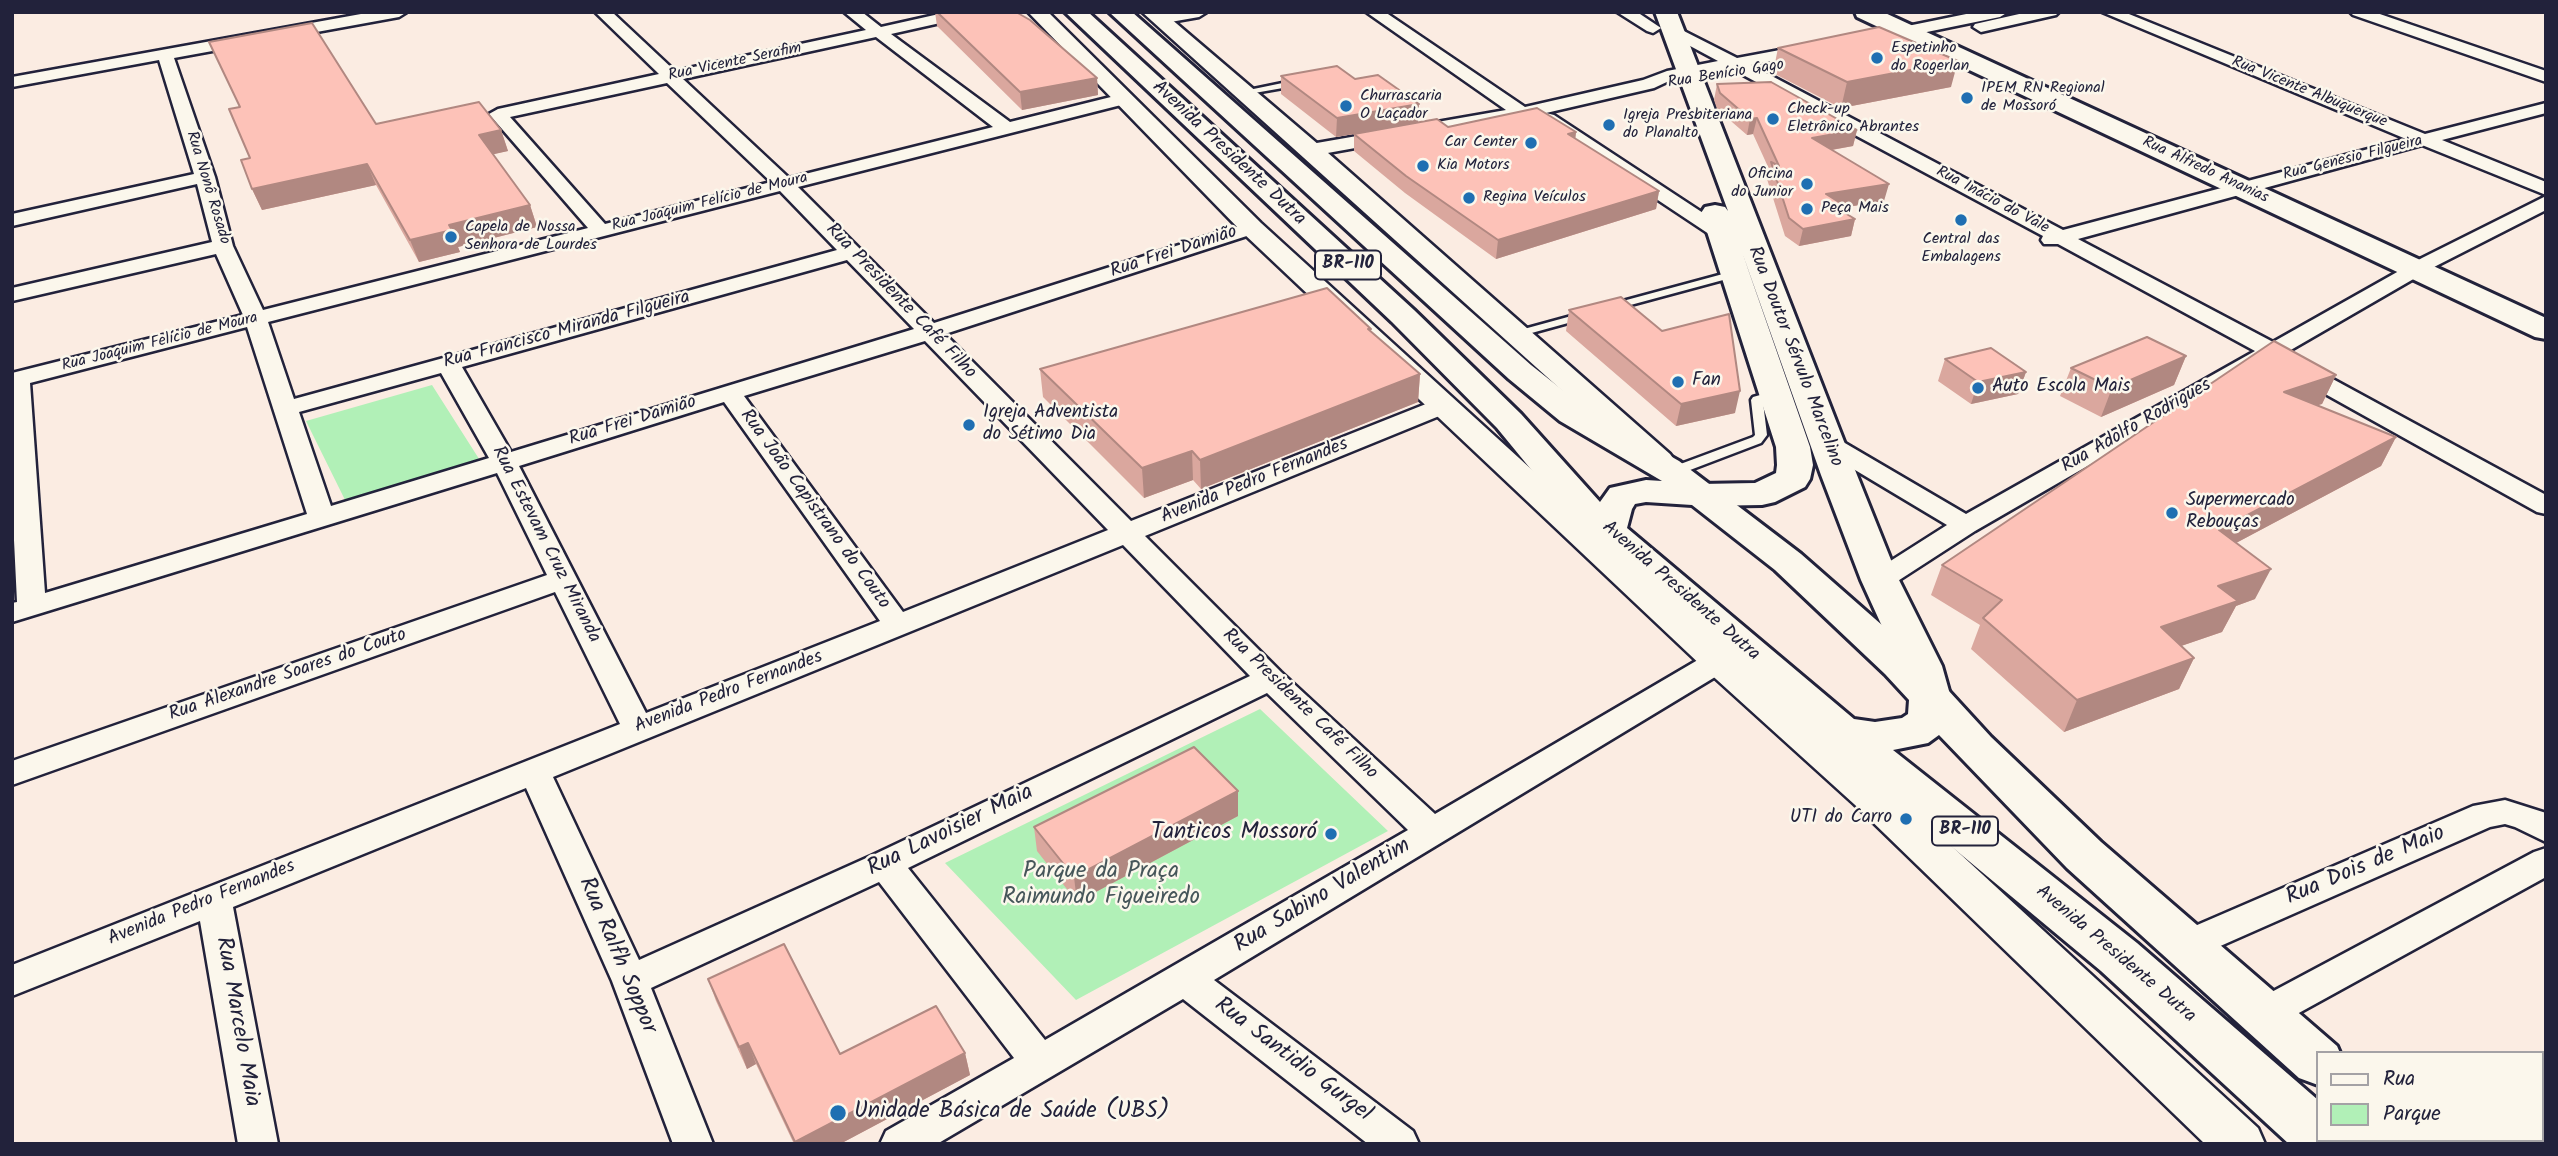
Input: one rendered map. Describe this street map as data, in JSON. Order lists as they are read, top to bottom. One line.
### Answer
{"streets":{"main road":["Avenida Presidente Dutra","Rua Alfredo Ananias","BR-110","Rua Doutor Sérvulo Marcelino"],"street":["Rua Vicente Serafim","Rua Benício Gago","Rua Vicente Albuquerque","Rua Genesio Filgueira","Rua Nonô Rosado","Rua Inácio do Vale","Rua Joaquim Felício de Moura","Rua Frei Damião","Rua Presidente Café Filho","Rua Francisco Miranda Filgueira","Rua Adolfo Rodrigues","Avenida Pedro Fernandes","Rua João Capistrano do Couto","Rua Estevam Cruz Miranda","Rua Alexandre Soares do Couto","Rua Lavoisier Maia","Rua Dois de Maio","Rua Sabino Valentim","Rua Ralfh Soppor","Rua Marcelo Maia","Rua Santidio Gurgel"]},"crossings":[["Rua Vicente Serafim","Rua Joaquim Felício de Moura"],["Rua Vicente Serafim","Rua Presidente Café Filho"],["Rua Benício Gago","Avenida Presidente Dutra"],["Rua Benício Gago","Rua Inácio do Vale"],["Rua Benício Gago","Rua Doutor Sérvulo Marcelino"],["Rua Vicente Albuquerque","Rua Genesio Filgueira"],["Avenida Presidente Dutra","Rua Joaquim Felício de Moura"],["Avenida Presidente Dutra","Rua Frei Damião"],["Avenida Presidente Dutra","Rua Doutor Sérvulo Marcelino"],["Avenida Presidente Dutra","Avenida Pedro Fernandes"],["Avenida Presidente Dutra","Rua Dois de Maio"],["Avenida Presidente Dutra","Rua Sabino Valentim"],["Rua Genesio Filgueira","Rua Alfredo Ananias"],["Rua Genesio Filgueira","Rua Inácio do Vale"],["Rua Alfredo Ananias","Rua Adolfo Rodrigues"],["Rua Nonô Rosado","Rua Joaquim Felício de Moura"],["Rua Nonô Rosado","Rua Frei Damião"],["Rua Nonô Rosado","Rua Francisco Miranda Filgueira"],["Rua Inácio do Vale","Rua Doutor Sérvulo Marcelino"],["Rua Inácio do Vale","Rua Adolfo Rodrigues"],["Rua Joaquim Felício de Moura","Rua Presidente Café Filho"],["Rua Frei Damião","Rua Presidente Café Filho"],["Rua Frei Damião","Rua João Capistrano do Couto"],["Rua Frei Damião","Rua Estevam Cruz Miranda"],["Rua Presidente Café Filho","Rua Francisco Miranda Filgueira"],["Rua Presidente Café Filho","Avenida Pedro Fernandes"],["Rua Presidente Café Filho","Rua Lavoisier Maia"],["Rua Presidente Café Filho","Rua Sabino Valentim"],["Rua Francisco Miranda Filgueira","Rua Estevam Cruz Miranda"],["Rua Doutor Sérvulo Marcelino","Rua Adolfo Rodrigues"],["Avenida Pedro Fernandes","Rua João Capistrano do Couto"],["Avenida Pedro Fernandes","Rua Estevam Cruz Miranda"],["Avenida Pedro Fernandes","Rua Ralfh Soppor"],["Avenida Pedro Fernandes","Rua Marcelo Maia"],["Rua Estevam Cruz Miranda","Rua Alexandre Soares do Couto"],["Rua Lavoisier Maia","Rua Ralfh Soppor"],["Rua Sabino Valentim","Rua Santidio Gurgel"]],"parks":["Parque da Praça Raimundo Figueiredo"],"places":["Espetinho do Rogerlan","IPEM RN Regional de Mossoró","Churrascaria O Laçador","Check-up Eletrônico Abrantes","Igreja Presbiteriana do Planalto","Car Center","Kia Motors","Oficina do Junior","Regina Veículos","Peça Mais","Central das Embalagens","Capela de Nossa Senhora de Lourdes","Fan","Auto Escola Mais","Igreja Adventista do Sétimo Dia","Supermercado Rebouças","UTI do Carro","Tanticos Mossoró","Unidade Básica de Saúde (UBS)"],"legend":["Rua","Parque"]}
